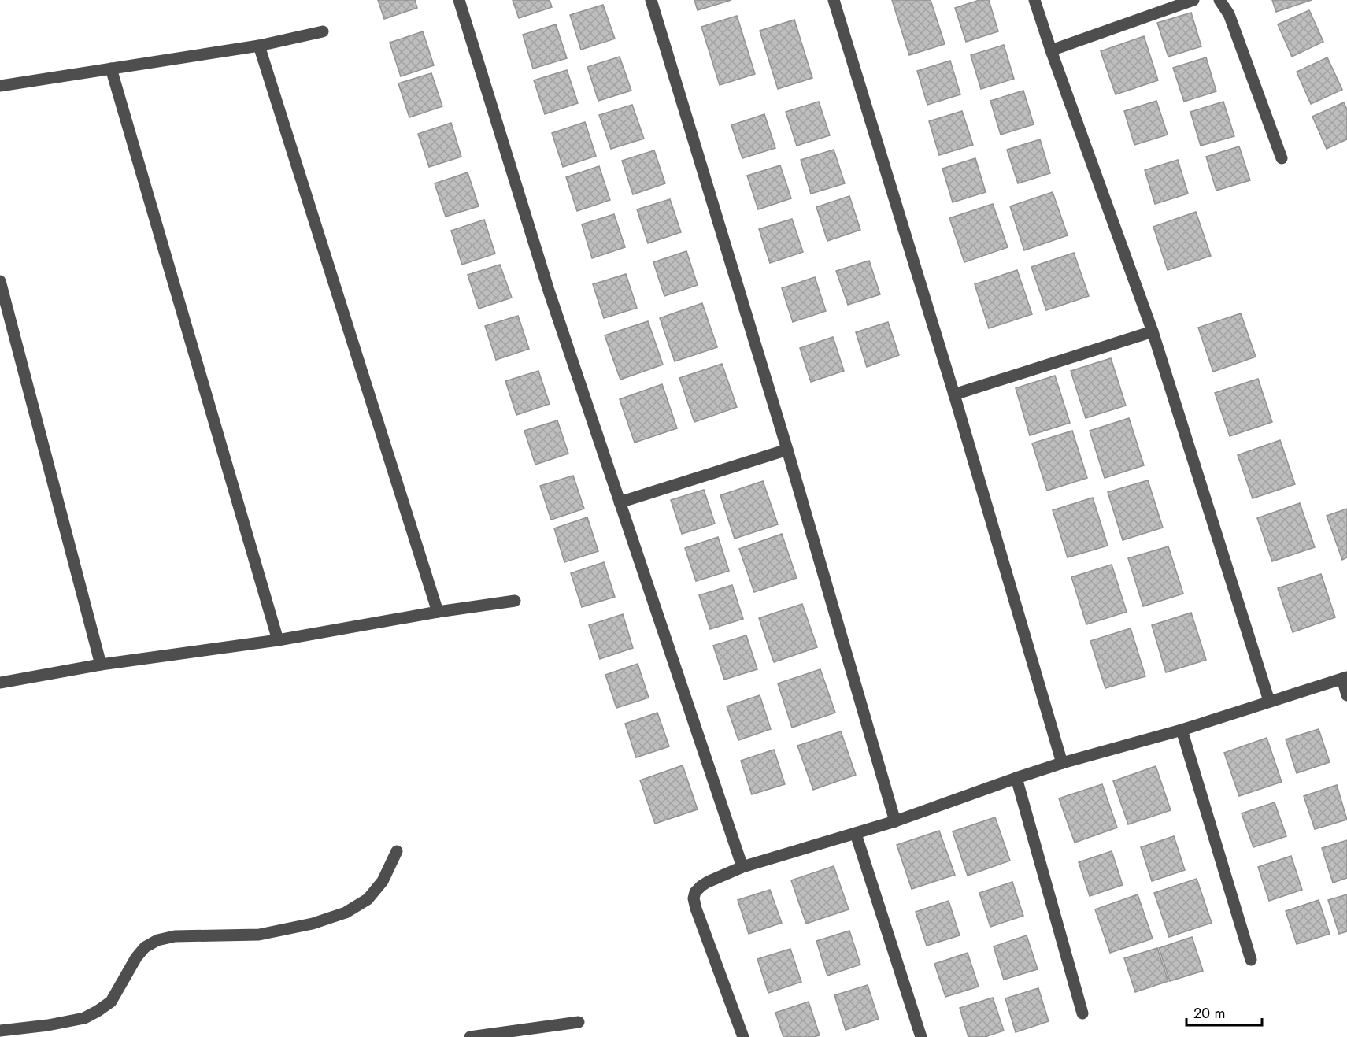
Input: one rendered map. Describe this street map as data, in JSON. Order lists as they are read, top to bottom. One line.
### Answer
{"scale_bar":"20 m"}
